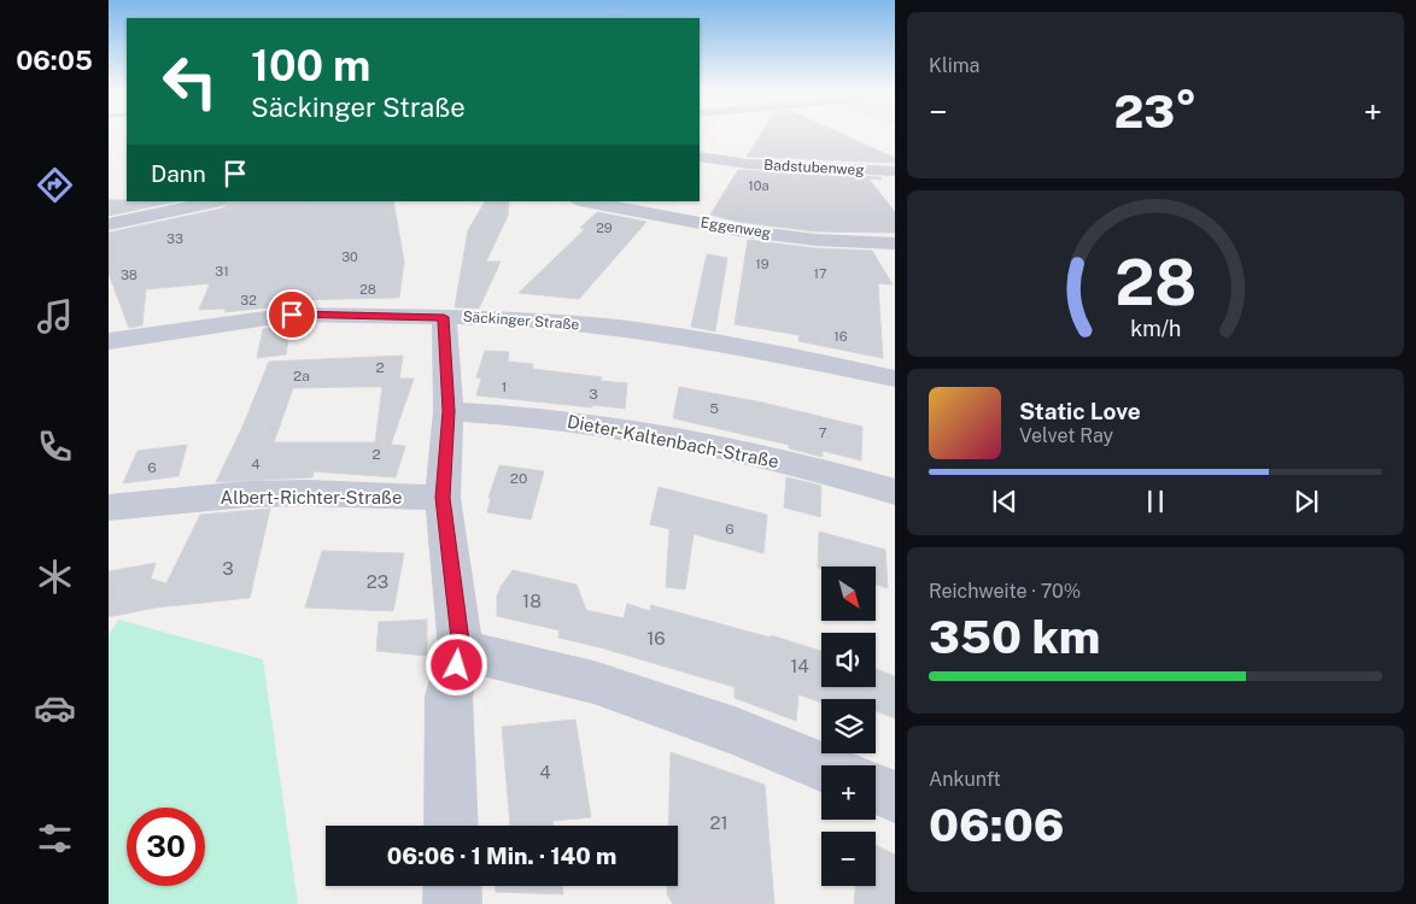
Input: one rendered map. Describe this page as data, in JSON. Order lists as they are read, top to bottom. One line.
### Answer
{"streets":{"street":["Badstubenweg","Eggenweg","Säckinger Straße","Dieter-Kaltenbach-Straße","Albert-Richter-Straße"]},"house_numbers":["10a","29","33","30","19","31","17","38","28","32","16","2","2a","1","3","5","7","2","4","6","20","6","3","23","18","16","14","4","21"],"north":"bottom right","page":{"tabs":"06:05","tile":["Klima",["Reichweite · 70%","350 km"],["Ankunft","06:06"]],"turn":["100 m","Säckinger Straße"],"heat":["−","23°","+"],"then":"Dann","song":["Static Love","Velvet Ray"],"map_buttons":["+","−"],"limit":"30","trip":"06:06 · 1 Min. · 140 m","gauge":["28","km/h"]}}
